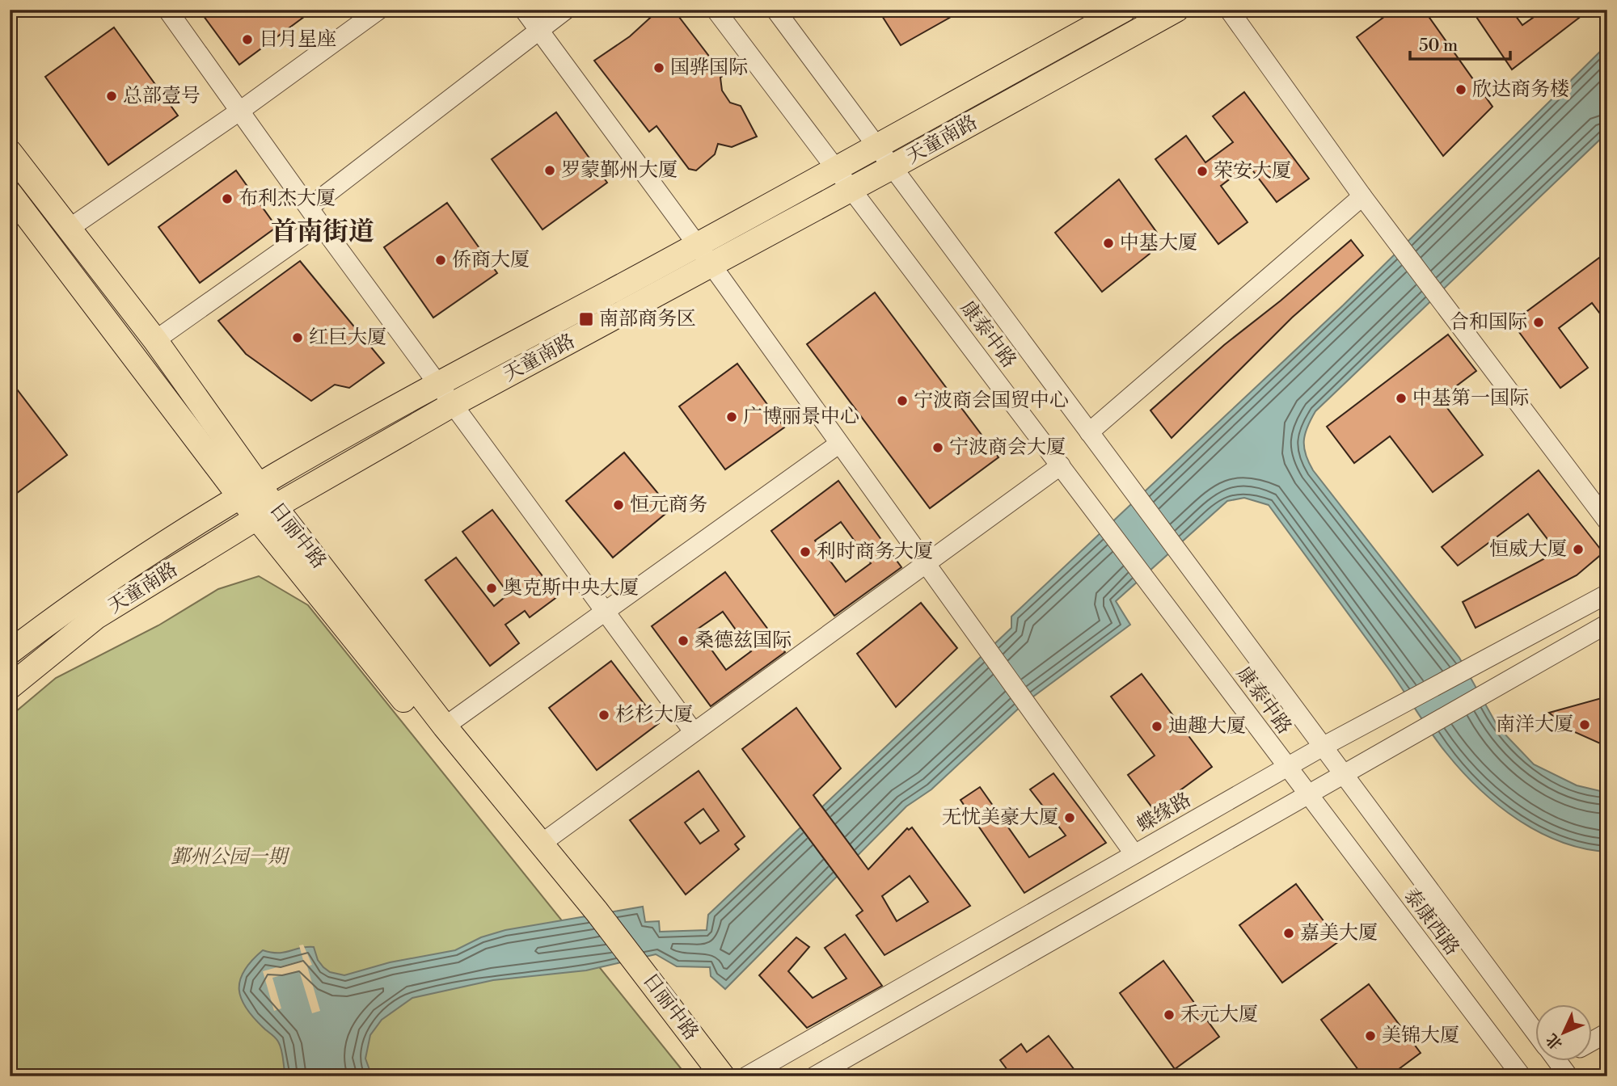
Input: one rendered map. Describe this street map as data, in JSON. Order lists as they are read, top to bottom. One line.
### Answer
{"streets":{"main road":["天童南路","日丽中路"],"street":["康泰中路","蝶缘路","泰康西路"]},"crossings":[["天童南路","康泰中路"],["天童南路","日丽中路"],["康泰中路","蝶缘路"],["康泰中路","泰康西路"]],"districts":["首南街道"],"parks":["鄞州公园一期"],"places":{"other":["日月星座","国骅国际","欣达商务楼","总部壹号","罗蒙鄞州大厦","荣安大厦","布利杰大厦","中基大厦","侨商大厦","合和国际","红巨大厦","中基第一国际","宁波商会国贸中心","广博丽景中心","宁波商会大厦","恒元商务","恒威大厦","利时商务大厦","奥克斯中央大厦","桑德兹国际","杉杉大厦","南洋大厦","迪趣大厦","无忧美豪大厦","嘉美大厦","禾元大厦","美锦大厦"],"transit":["南部商务区"]},"scale_bar":"50 m","north":"bottom left"}
